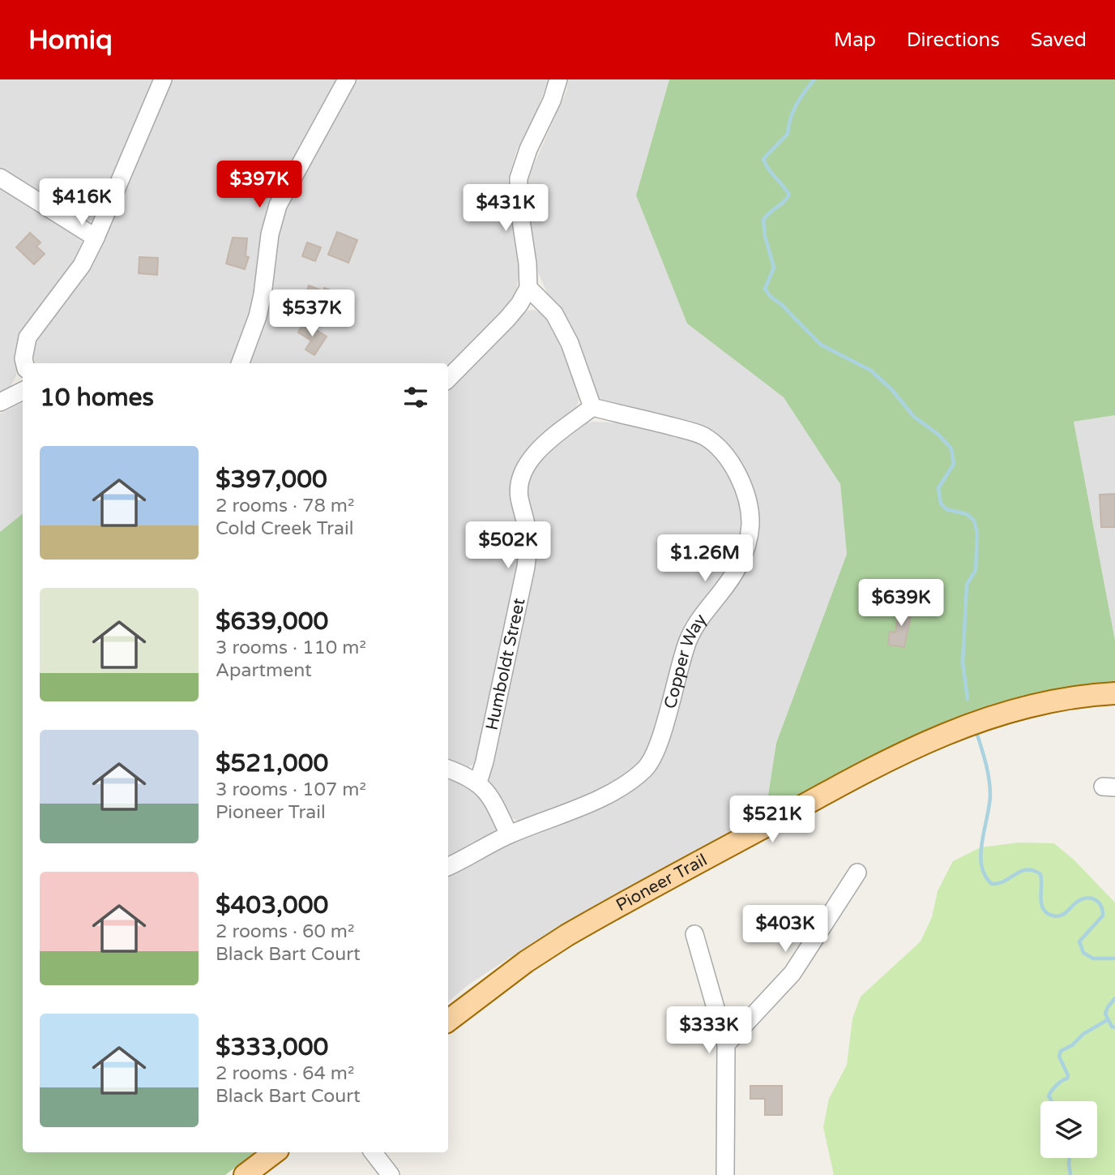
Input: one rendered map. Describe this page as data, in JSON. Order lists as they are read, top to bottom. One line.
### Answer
{"streets":{"main road":["Pioneer Trail"],"street":["Copper Way","Humboldt Street"]},"crossings":[["Copper Way","Humboldt Street"]],"page":{"header":"Homiq","nav":["Map","Directions","Saved"],"price":["$397K","$416K","$431K","$537K","$502K","$1.26M","$639K","$521K","$403K","$333K"],"heading":"10 homes","list":[{"name":"$397,000","note":"2 rooms · 78 m² · Cold Creek Trail"},{"name":"$639,000","note":"3 rooms · 110 m² · Apartment"},{"name":"$521,000","note":"3 rooms · 107 m² · Pioneer Trail"},{"name":"$403,000","note":"2 rooms · 60 m² · Black Bart Court"},{"name":"$333,000","note":"2 rooms · 64 m² · Black Bart Court"}]}}
